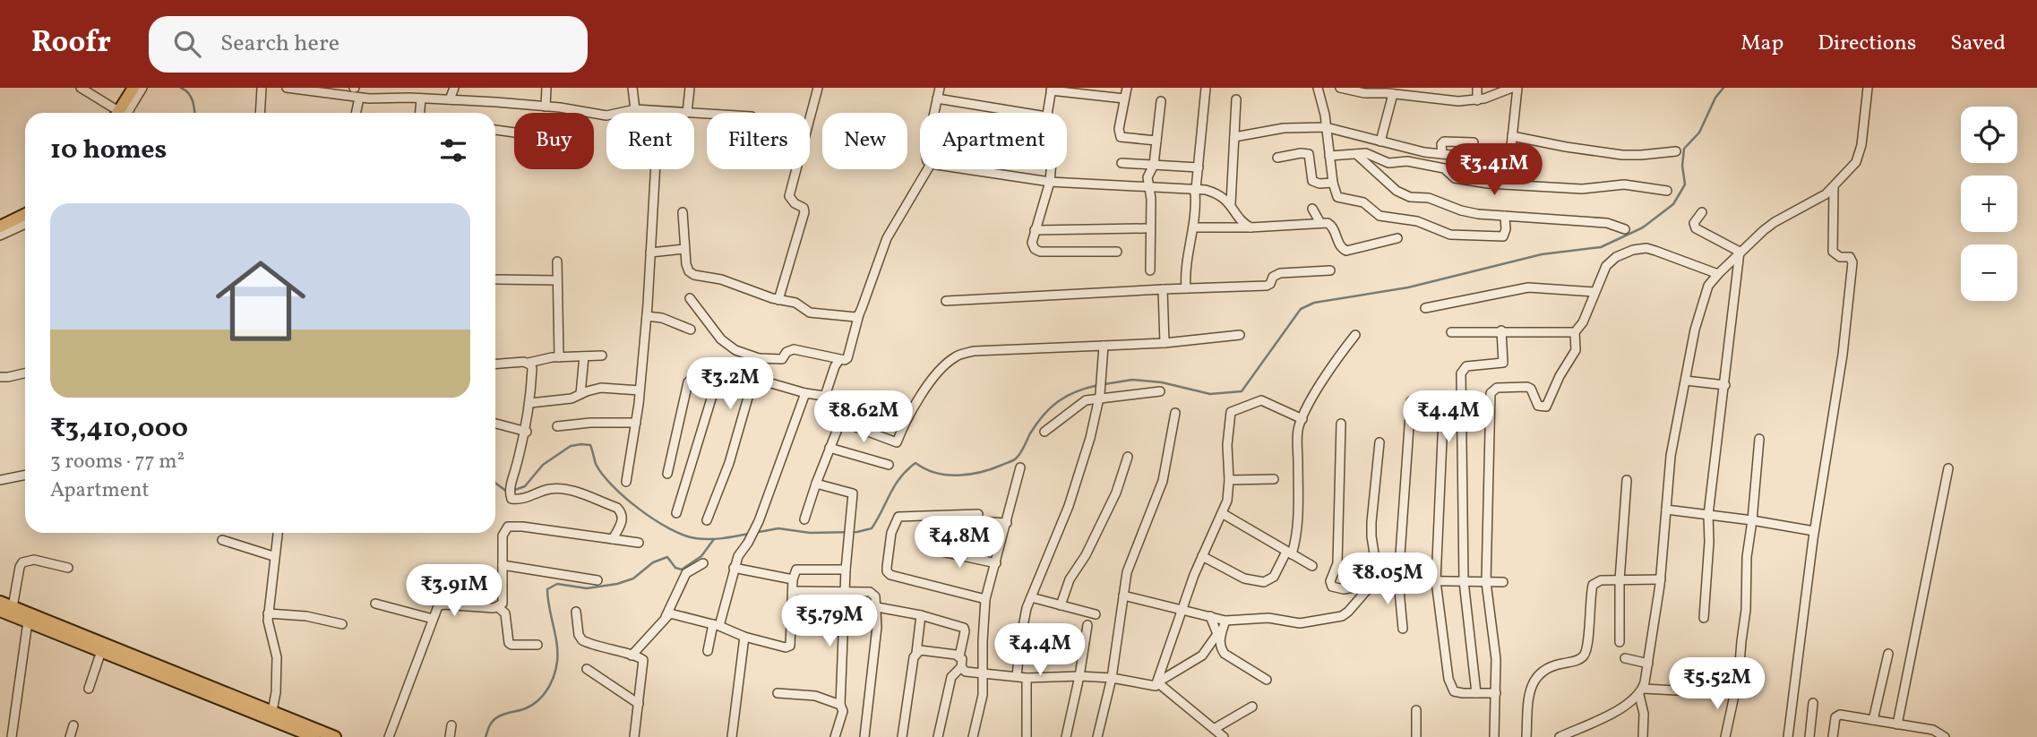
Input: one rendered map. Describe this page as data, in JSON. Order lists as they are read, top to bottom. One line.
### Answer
{"page":{"header":"Roofr","search":"Search here","nav":["Map","Directions","Saved"],"map_buttons":["+","−"],"chip":["Buy","Rent","Filters","New","Apartment"],"heading":"10 homes","price":["₹3.41M","₹3.2M","₹8.62M","₹4.4M","₹4.8M","₹8.05M","₹3.91M","₹5.79M","₹4.4M","₹5.52M"],"list":[{"name":"₹3,410,000","note":"3 rooms · 77 m² · Apartment"}]}}
